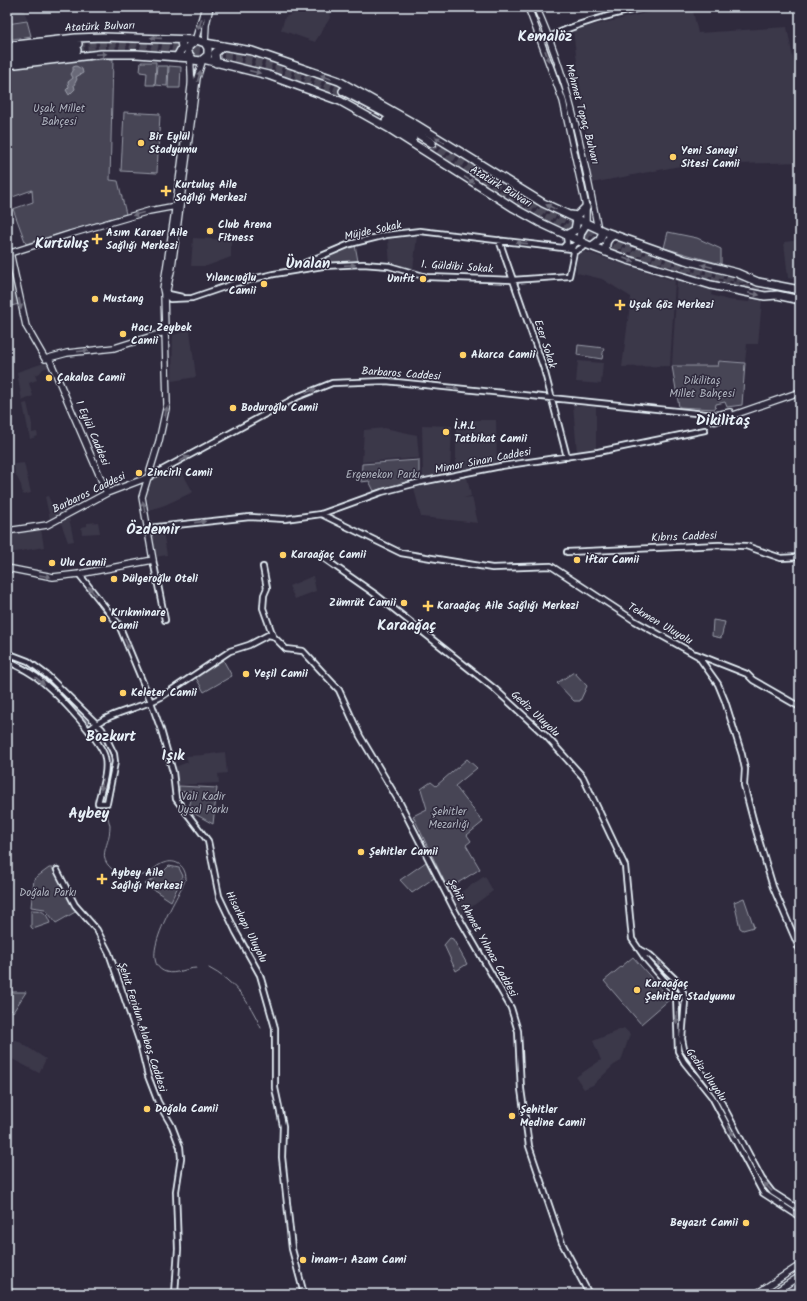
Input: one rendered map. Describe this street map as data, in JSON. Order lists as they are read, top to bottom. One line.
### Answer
{"streets":{"highway":["Atatürk Bulvarı"],"main road":["Mehmet Topaç Bulvarı","Barbaros Caddesi","1 Eylül Caddesi"],"street":["Müjde Sokak","1. Güldibi Sokak","Eser Sokak","Mimar Sinan Caddesi","Kıbrıs Caddesi","Tekmen Uluyolu","Gediz Uluyolu","Hisarkapı Uluyolu","Şehit Ahmet Yılmaz Caddesi","Şehit Feridun Alabaş Caddesi"]},"crossings":[["Atatürk Bulvarı","Mehmet Topaç Bulvarı"],["Müjde Sokak","1. Güldibi Sokak"],["Müjde Sokak","Eser Sokak"],["1. Güldibi Sokak","Eser Sokak"],["Eser Sokak","Barbaros Caddesi"],["Eser Sokak","Mimar Sinan Caddesi"],["Barbaros Caddesi","1 Eylül Caddesi"],["Mimar Sinan Caddesi","Tekmen Uluyolu"]],"one_way":["1. Güldibi Sokak","Barbaros Caddesi","1 Eylül Caddesi"],"districts":["Kemalöz","Kurtuluş","Ünalan","Dikilitaş","Özdemir","Karaağaç","Bozkurt","Işık","Aybey"],"parks":["Uşak Millet Bahçesi","Dikilitaş Millet Bahçesi","Ergenekon Parkı","Vali Kadir Uysal Parkı","Şehitler Mezarlığı","Doğala Parkı"],"places":{"other":["Bir Eylül Stadyumu","Yeni Sanayi Sitesi Camii","Club Arena Fitness","Unıfıt","Yılancıoğlu Camii","Mustang","Hacı Zeybek Camii","Akarca Camii","Çakaloz Camii","Boduroğlu Camii","İ.H.L Tatbikat Camii","Zincirli Camii","Karaağaç Camii","İftar Camii","Ulu Camii","Dülgeroğlu Oteli","Zümrüt Camii","Kırıkminare Camii","Yeşil Camii","Keleter Camii","Şehitler Camii","Karaağaç Şehitler Stadyumu","Doğala Camii","Şehitler Medine Camii","Beyazıt Camii","İmam-ı Azam Cami"],"health":["Kurtuluş Aile Sağlığı Merkezi","Asım Karaer Aile Sağlığı Merkezi","Uşak Göz Merkezi","Karaağaç Aile Sağlığı Merkezi","Aybey Aile Sağlığı Merkezi"]}}
